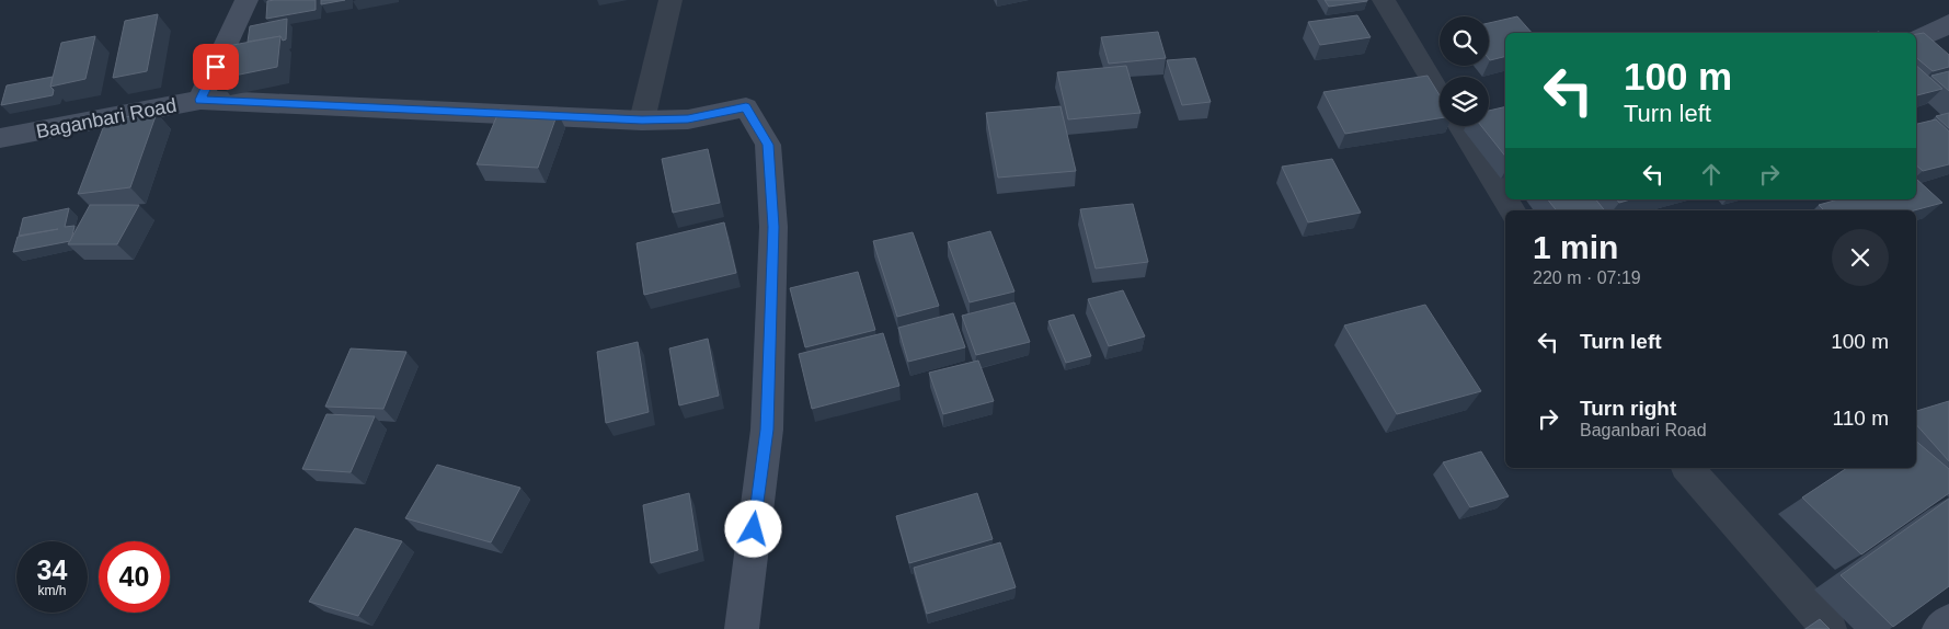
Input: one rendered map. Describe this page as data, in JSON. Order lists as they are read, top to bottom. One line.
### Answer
{"streets":{"street":["Baganbari Road"]},"page":{"turn":["100 m","Turn left"],"heading":["1 min","220 m · 07:19"],"list":[{"name":"Turn left","value":"100 m"},{"name":"Turn right","note":"Baganbari Road","value":"110 m"}],"speed":"34 km/h","limit":"40"}}
